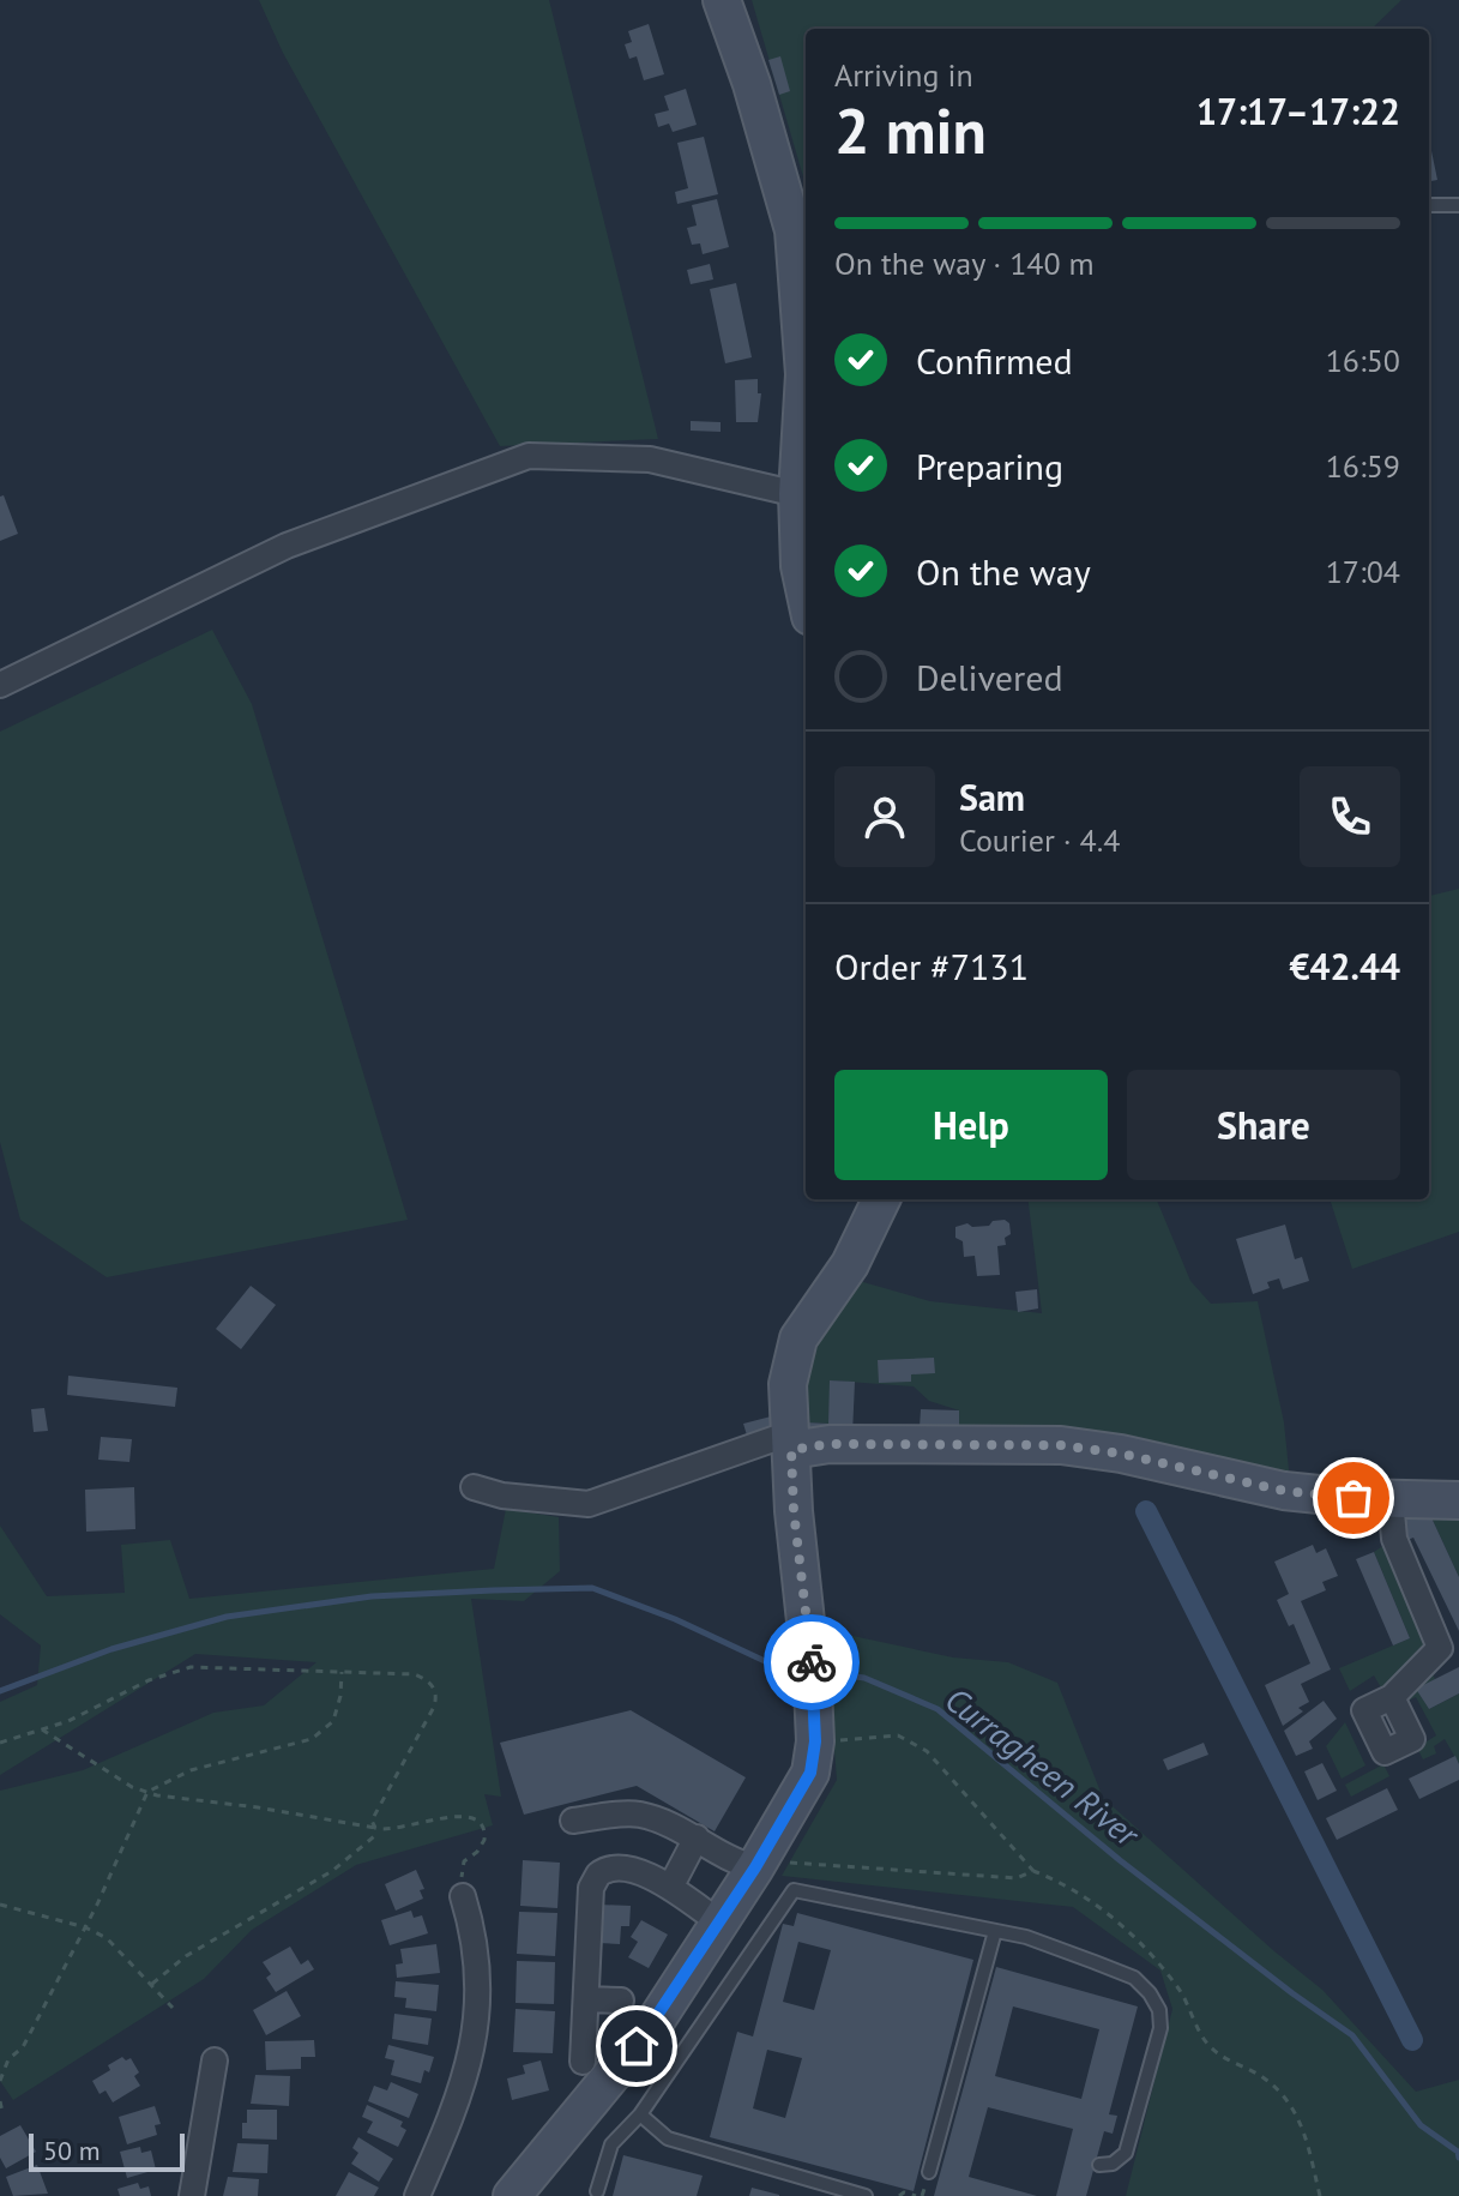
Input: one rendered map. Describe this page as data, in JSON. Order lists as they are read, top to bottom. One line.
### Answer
{"water":["Curragheen River"],"scale_bar":"50 m","page":{"heading":["2 min","Arriving in","17:17–17:22"],"panel":["Sam","Courier · 4.4","Order #7131","€42.44"],"bar":"On the way · 140 m","list":[["Confirmed","16:50"],["Preparing","16:59"],["On the way","17:04"],"Delivered"],"buttons":["Help","Share"],"scale":"50 m"}}
